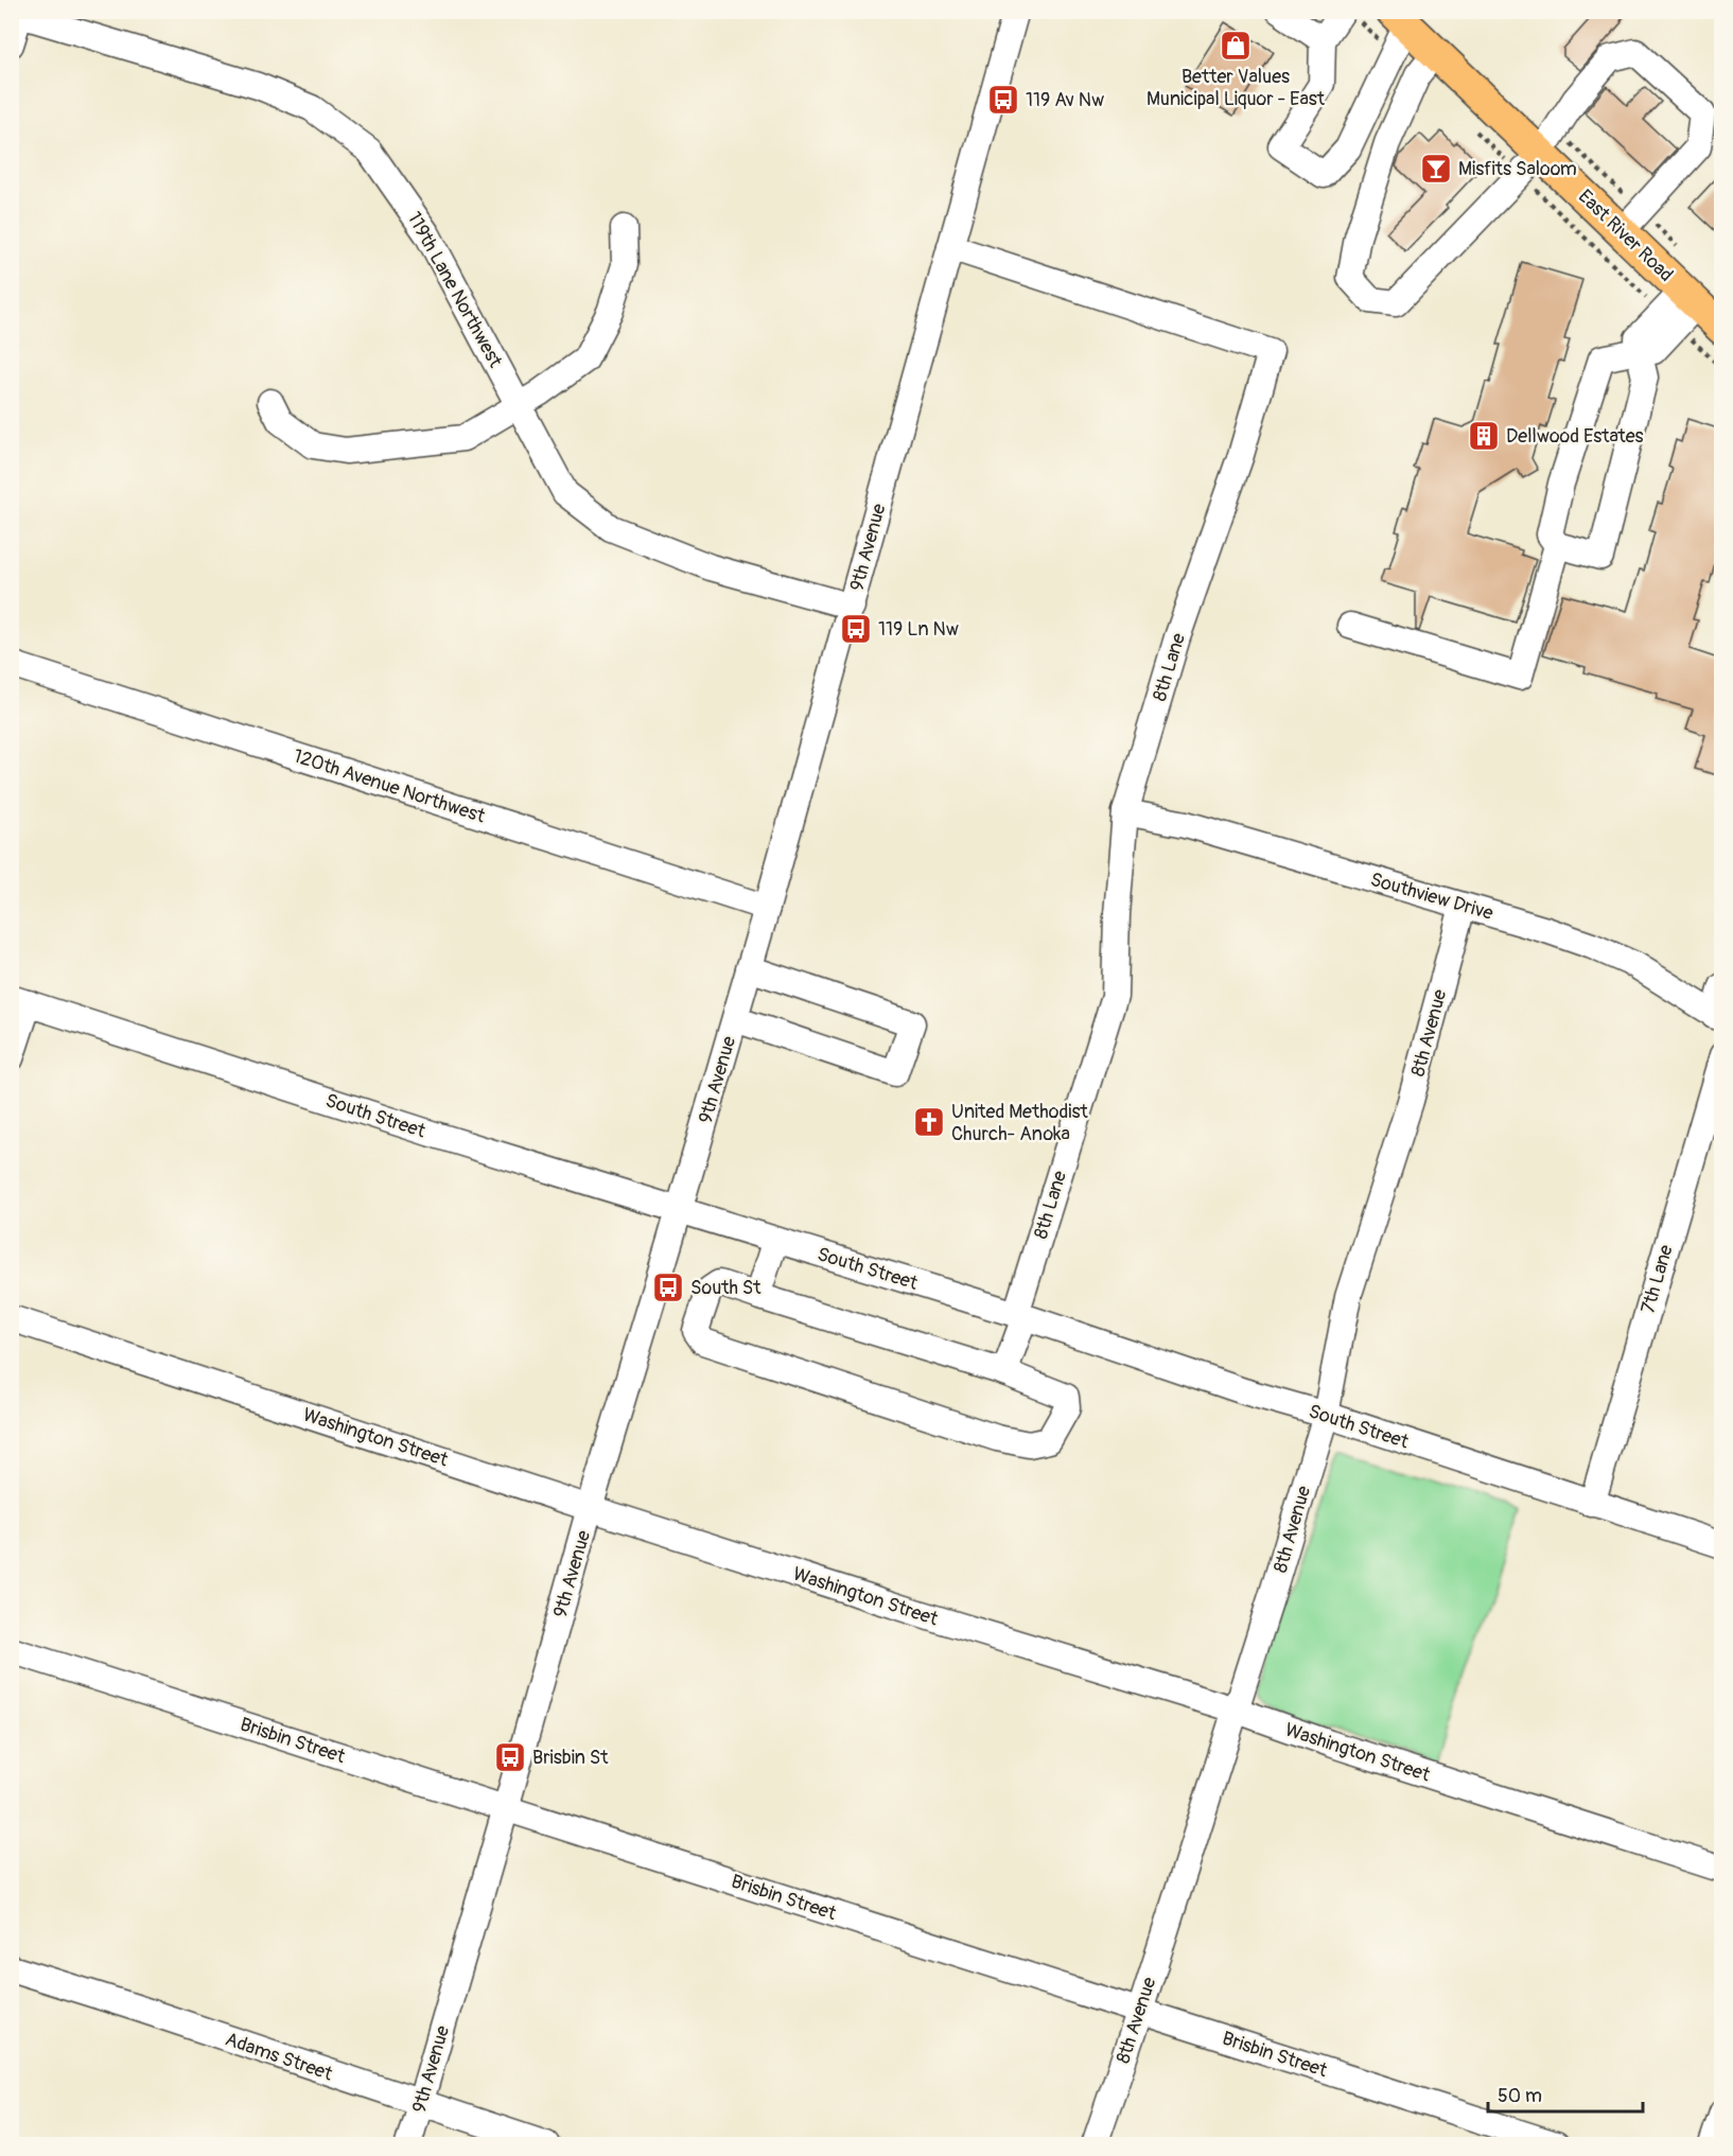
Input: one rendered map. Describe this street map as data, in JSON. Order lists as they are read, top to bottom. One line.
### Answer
{"streets":{"main road":["East River Road"],"street":["119th Lane Northwest","9th Avenue","8th Lane","120th Avenue Northwest","Southview Drive","8th Avenue","South Street","7th Lane","Washington Street","Brisbin Street","Adams Street"]},"crossings":[["119th Lane Northwest","9th Avenue"],["9th Avenue","8th Lane"],["9th Avenue","120th Avenue Northwest"],["9th Avenue","South Street"],["9th Avenue","Washington Street"],["9th Avenue","Brisbin Street"],["9th Avenue","Adams Street"],["8th Lane","Southview Drive"],["8th Lane","South Street"],["Southview Drive","8th Avenue"],["8th Avenue","South Street"],["8th Avenue","Washington Street"],["8th Avenue","Brisbin Street"],["South Street","7th Lane"]],"places":{"shop":["Better Values Municipal Liquor - East"],"bus stop":["119 Av Nw","119 Ln Nw","South St","Brisbin St"],"bar":["Misfits Saloom"],"building":["Dellwood Estates"],"church":["United Methodist Church- Anoka"]},"scale_bar":"50 m"}
